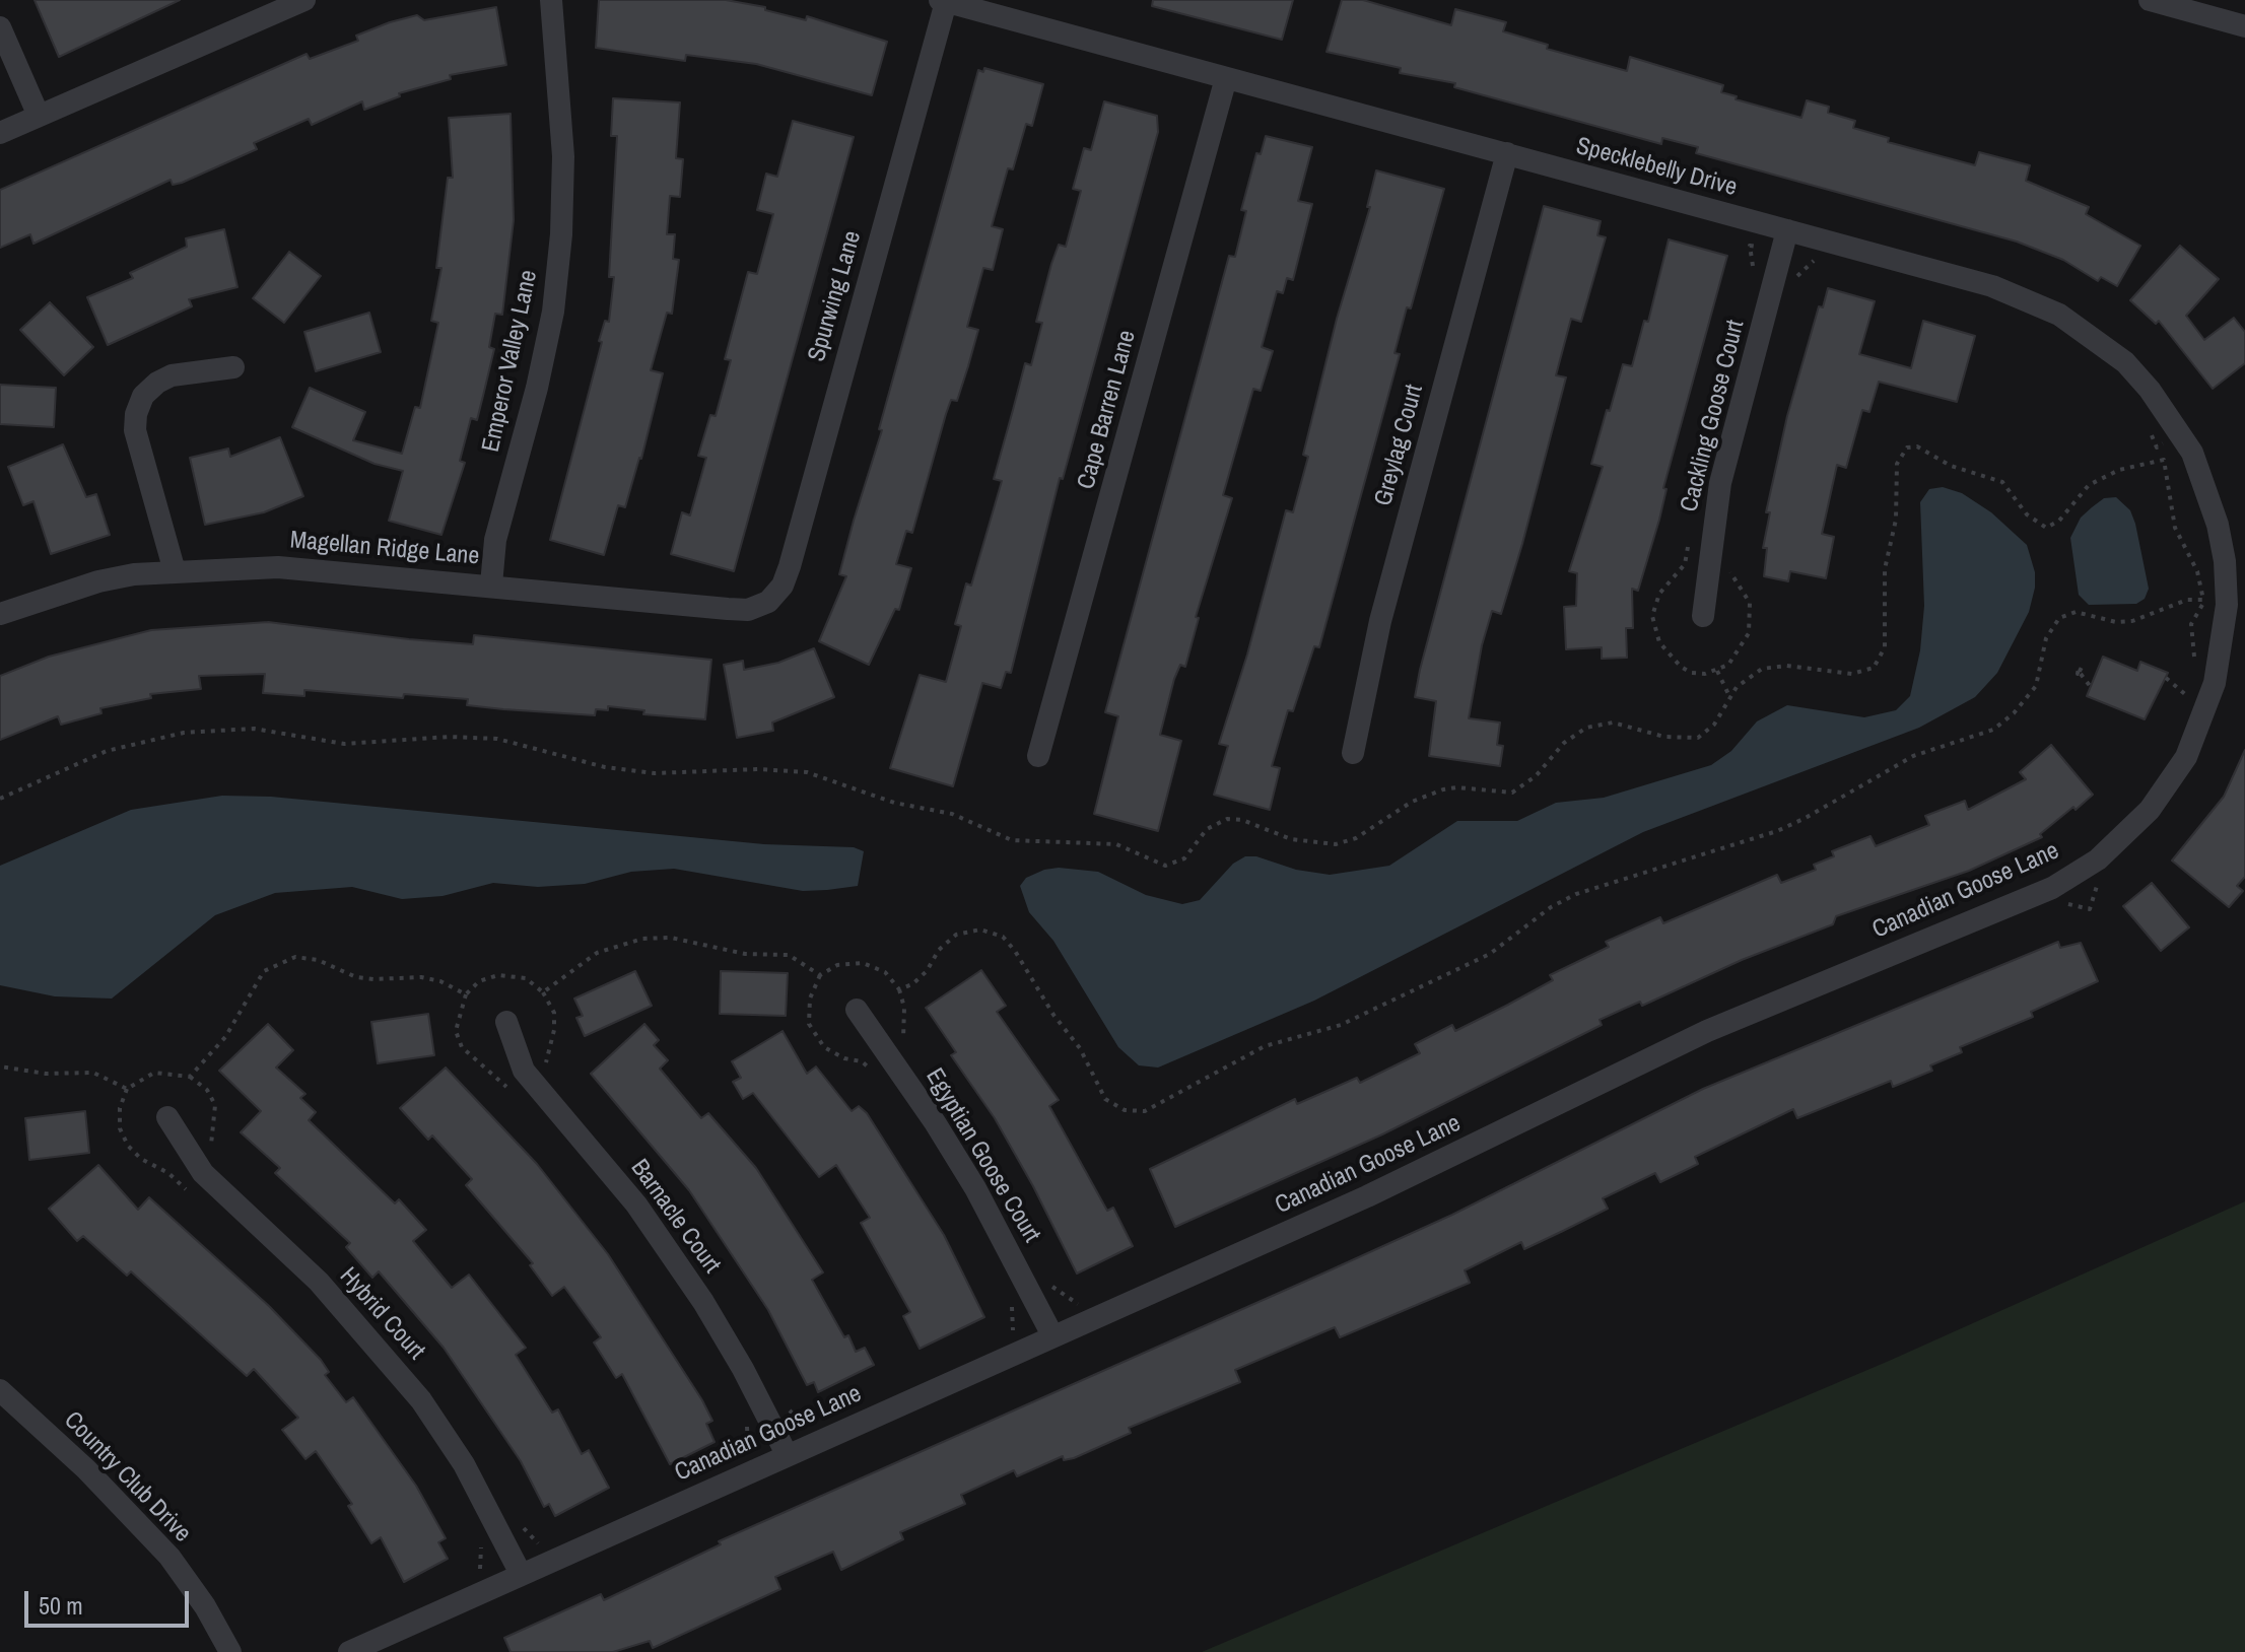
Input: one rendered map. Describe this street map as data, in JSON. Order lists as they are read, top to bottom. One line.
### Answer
{"streets":{"street":["Specklebelly Drive","Spurwing Lane","Emperor Valley Lane","Cape Barren Lane","Cackling Goose Court","Greylag Court","Magellan Ridge Lane","Canadian Goose Lane","Egyptian Goose Court","Barnacle Court","Hybrid Court","Country Club Drive"]},"crossings":[["Specklebelly Drive","Spurwing Lane"],["Specklebelly Drive","Cape Barren Lane"],["Specklebelly Drive","Cackling Goose Court"],["Specklebelly Drive","Greylag Court"],["Specklebelly Drive","Canadian Goose Lane"],["Spurwing Lane","Magellan Ridge Lane"],["Emperor Valley Lane","Magellan Ridge Lane"],["Canadian Goose Lane","Egyptian Goose Court"],["Canadian Goose Lane","Barnacle Court"],["Canadian Goose Lane","Hybrid Court"]],"scale_bar":"50 m"}
